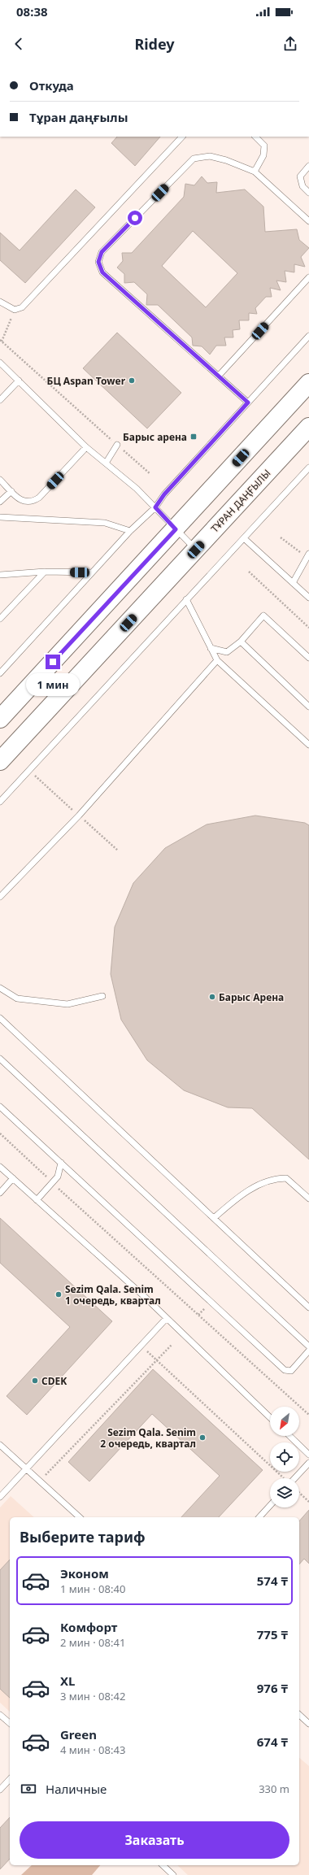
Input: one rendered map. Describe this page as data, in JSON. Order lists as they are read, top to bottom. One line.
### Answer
{"streets":{"main road":["ТҰРАН ДАҢҒЫЛЫ"]},"places":{"other":["БЦ Aspan Tower","Барыс Арена","Sezim Qala. Senim 1 очередь, квартал","CDEK","Sezim Qala. Senim 2 очередь, квартал"],"transit":["Барыс арена"]},"north":"bottom left","page":{"status":"08:38","header":"Ridey","banner":["Откуда","Тұран даңғылы"],"bubble":"1 мин","heading":"Выберите тариф","list":[{"name":"Эконом","note":"1 мин · 08:40","value":"574 ₸"},{"name":"Комфорт","note":"2 мин · 08:41","value":"775 ₸"},{"name":"XL","note":"3 мин · 08:42","value":"976 ₸"},{"name":"Green","note":"4 мин · 08:43","value":"674 ₸"}],"pay":["Наличные","330 m"],"buttons":"Заказать"}}
